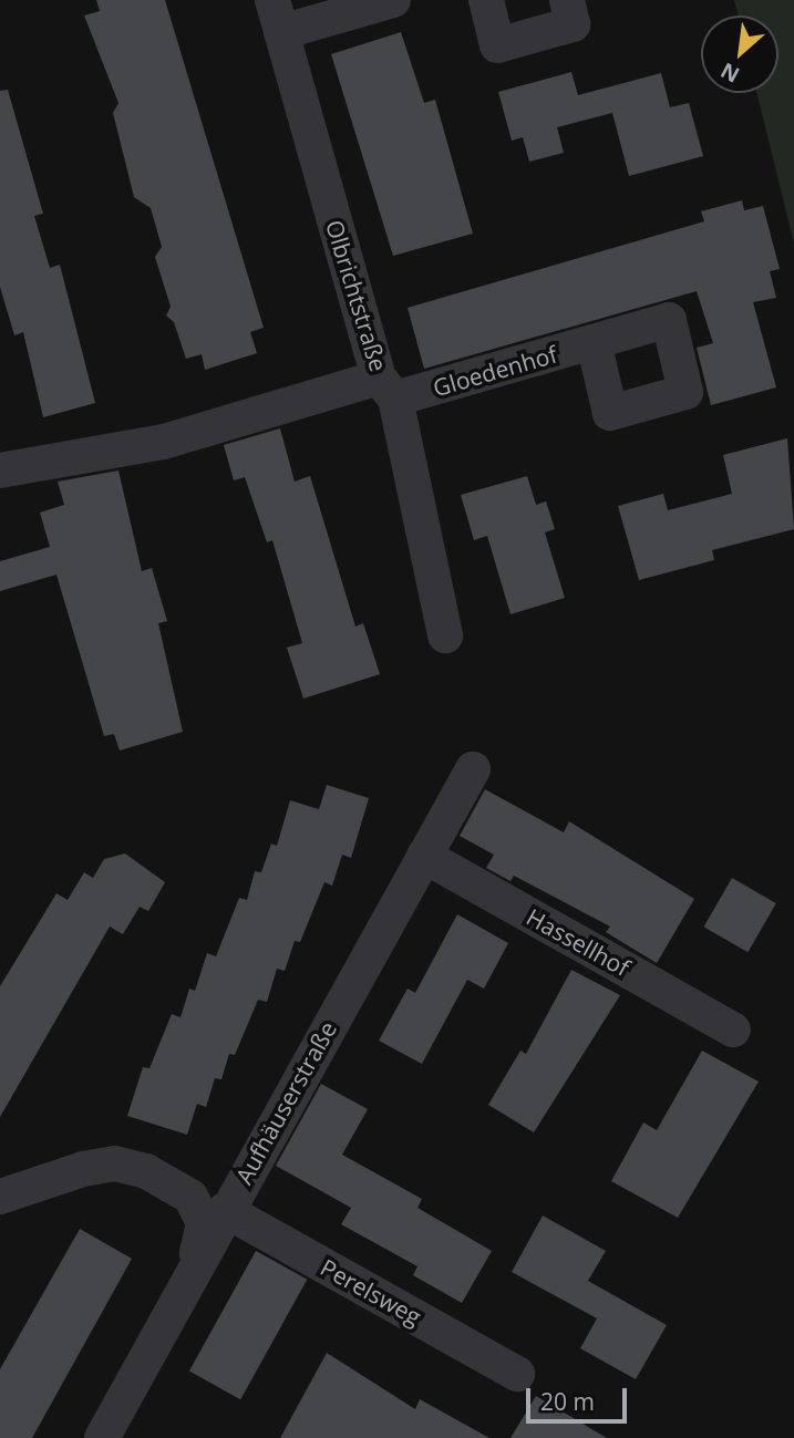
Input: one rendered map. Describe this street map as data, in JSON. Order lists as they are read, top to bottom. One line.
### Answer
{"streets":{"street":["Olbrichtstraße","Gloedenhof","Hassellhof","Aufhäuserstraße","Perelsweg"]},"crossings":[["Olbrichtstraße","Gloedenhof"],["Hassellhof","Aufhäuserstraße"],["Aufhäuserstraße","Perelsweg"]],"scale_bar":"20 m","north":"bottom left"}
